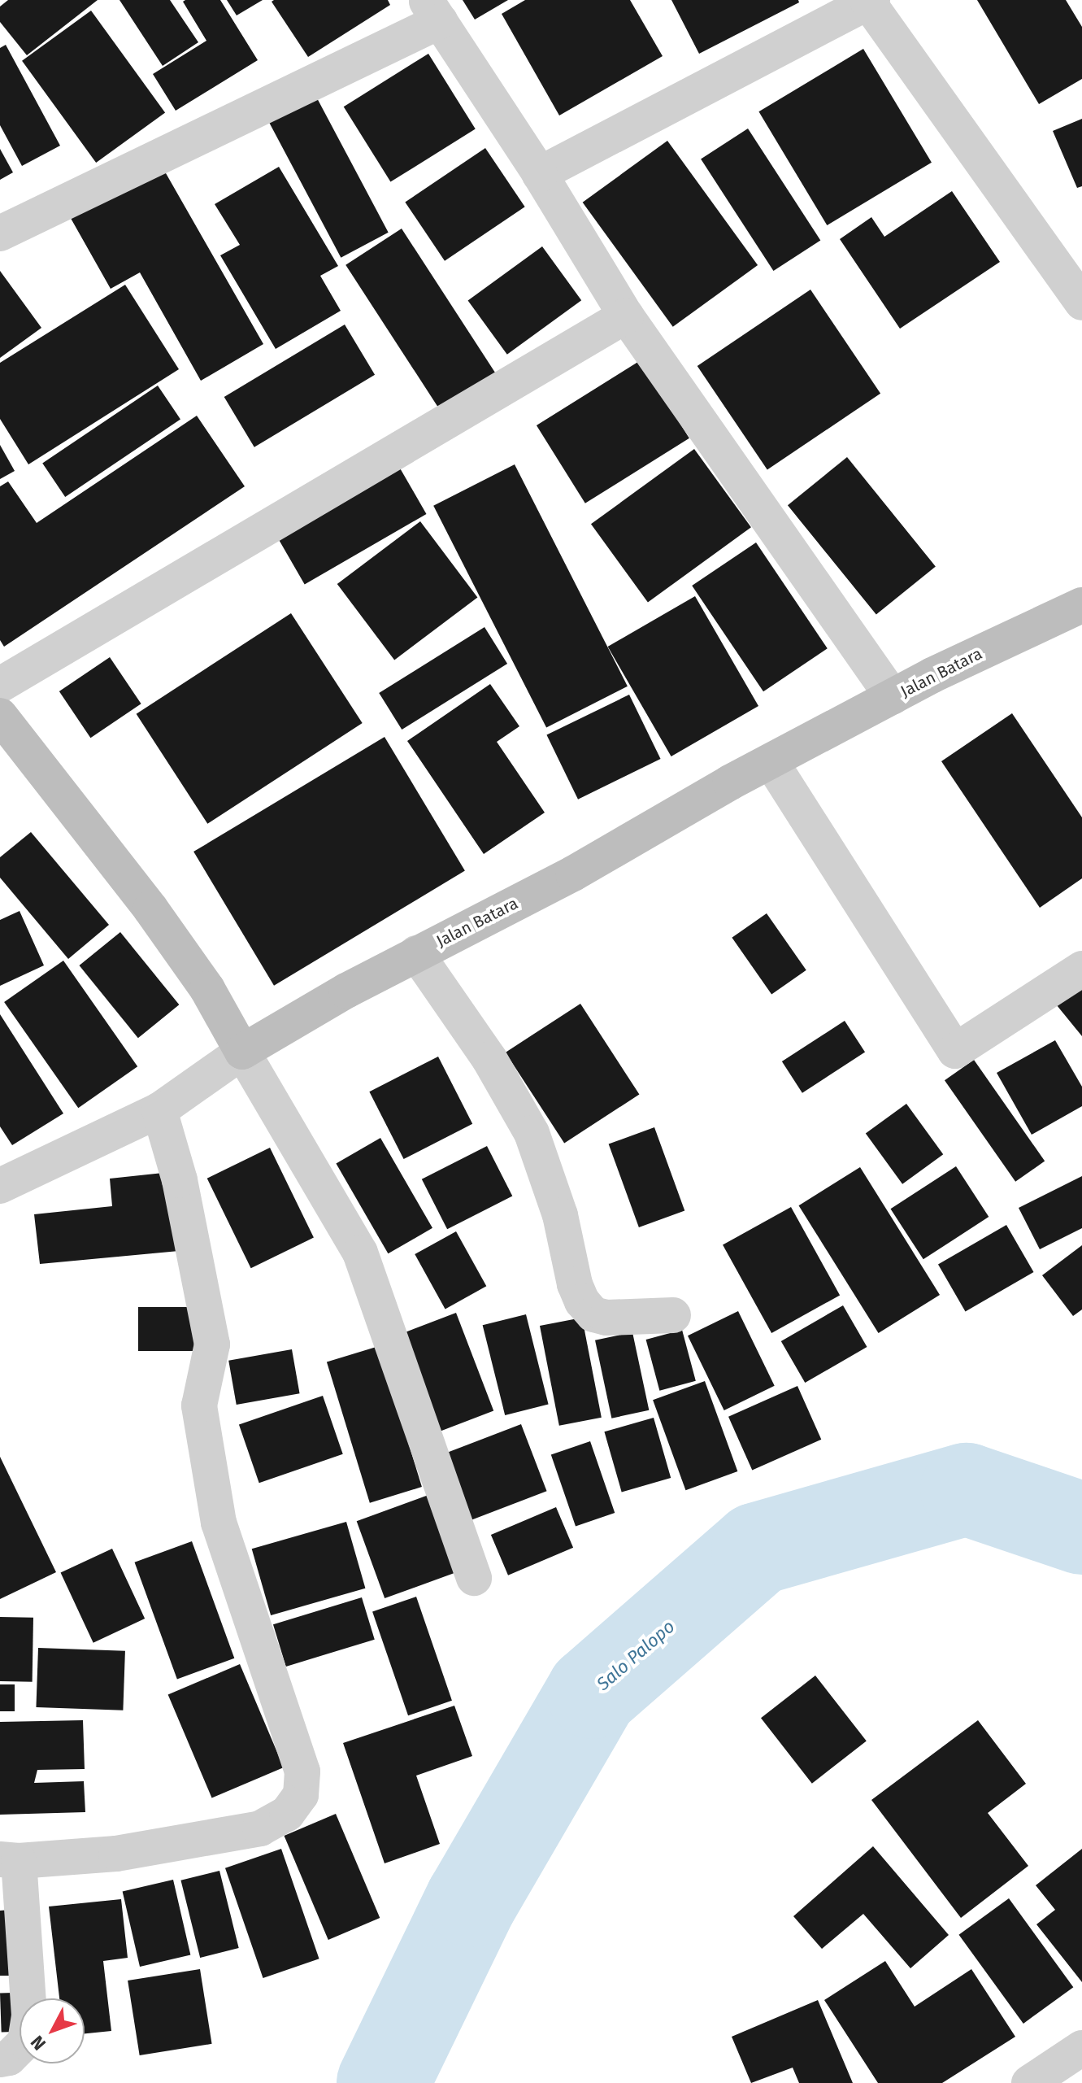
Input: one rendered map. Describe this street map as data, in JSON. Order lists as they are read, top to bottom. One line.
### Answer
{"streets":{"street":["Jalan Batara"]},"water":["Salo Palopo"],"north":"bottom left"}
